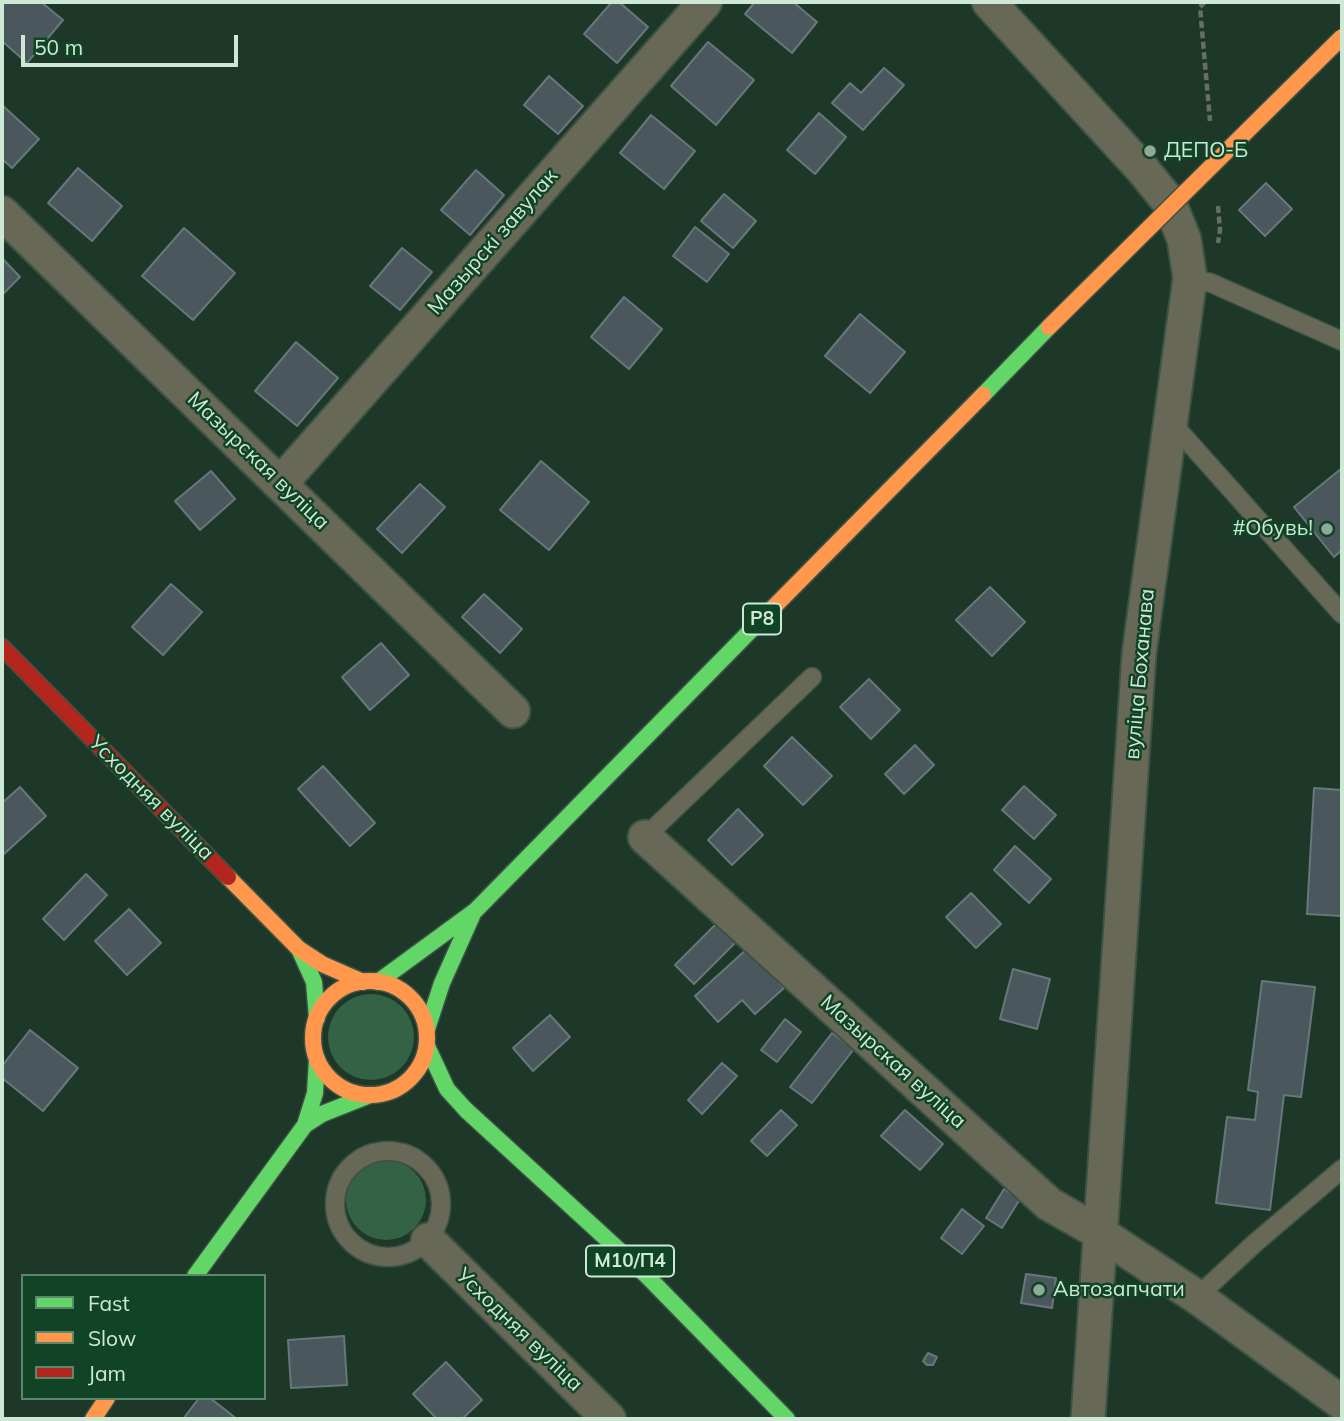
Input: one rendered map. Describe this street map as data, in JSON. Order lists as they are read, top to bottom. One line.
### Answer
{"streets":{"main road":["Р8","Усходняя вуліца","М10/П4"],"street":["Мазырскі завулак","Мазырская вуліца","вуліца Боханава"]},"crossings":[["Мазырскі завулак","Мазырская вуліца"],["Мазырская вуліца","вуліца Боханава"],["Р8","Усходняя вуліца"],["Р8","М10/П4"],["Усходняя вуліца","М10/П4"]],"places":["ДЕПО-Б","#Обувь!","Автозапчати"],"legend":["Fast","Slow","Jam"],"scale_bar":"50 m"}
